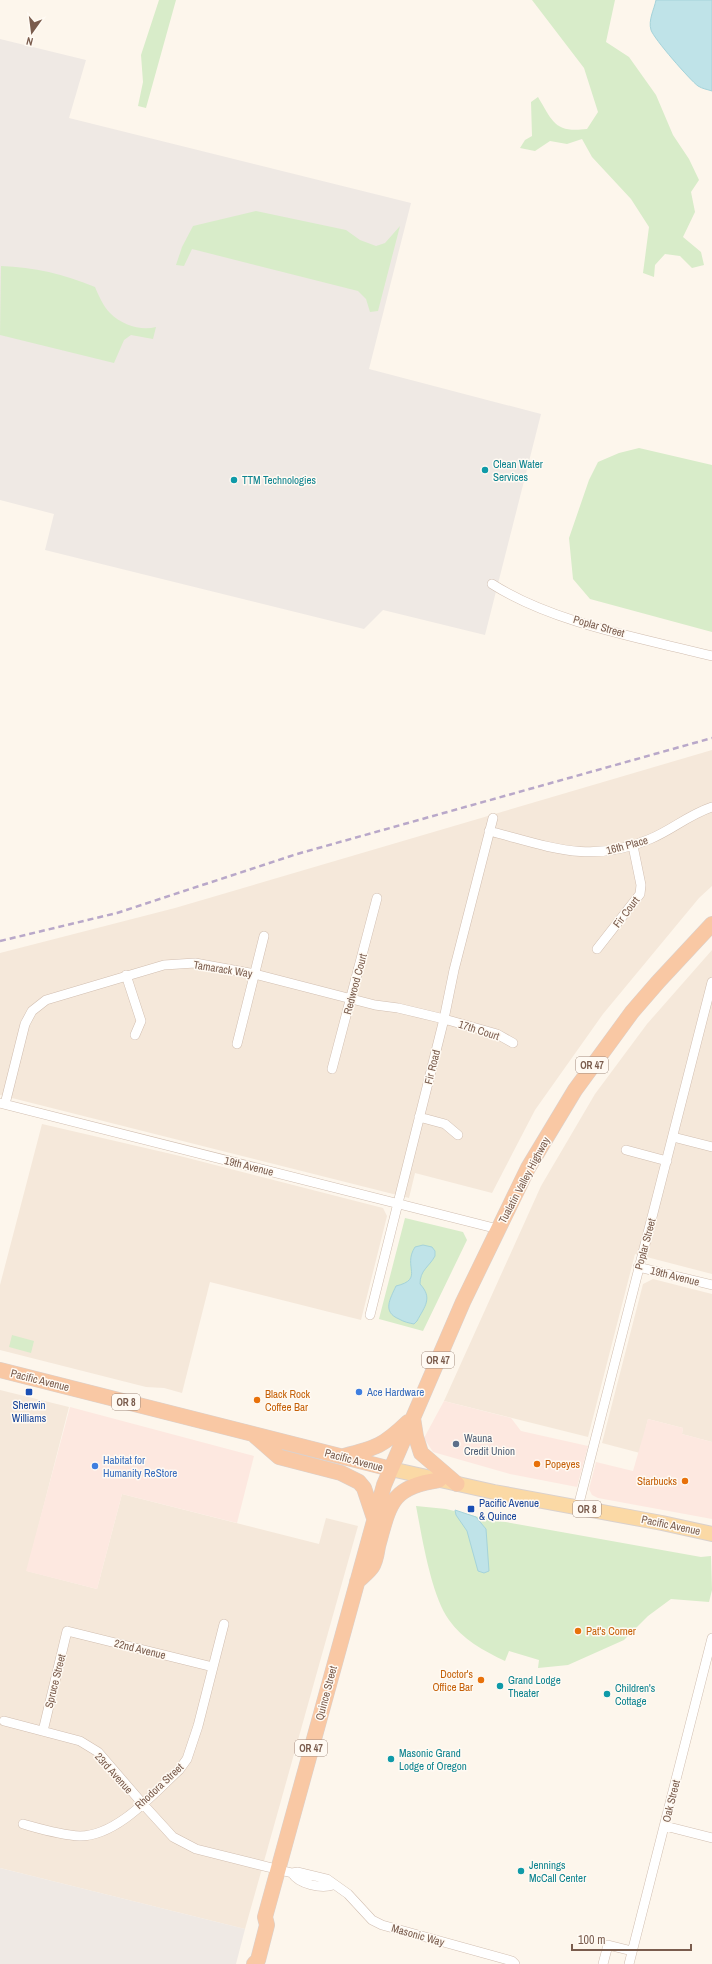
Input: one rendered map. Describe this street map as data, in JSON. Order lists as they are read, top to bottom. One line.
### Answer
{"streets":{"highway":["OR 47","Tualatin Valley Highway","Pacific Avenue","OR 8","Quince Street"],"street":["Poplar Street","16th Place","Fir Court","Tamarack Way","Redwood Court","17th Court","Fir Road","19th Avenue","22nd Avenue","Spruce Street","23rd Avenue","Rhodora Street","Oak Street","Masonic Way"]},"crossings":[["Poplar Street","19th Avenue"],["Poplar Street","Pacific Avenue"],["16th Place","Fir Court"],["16th Place","Fir Road"],["Tamarack Way","Redwood Court"],["Tamarack Way","17th Court"],["Tamarack Way","Fir Road"],["Tamarack Way","19th Avenue"],["17th Court","Fir Road"],["Fir Road","19th Avenue"],["19th Avenue","Tualatin Valley Highway"],["Tualatin Valley Highway","Pacific Avenue"],["Tualatin Valley Highway","Quince Street"],["Pacific Avenue","Quince Street"],["22nd Avenue","Spruce Street"],["22nd Avenue","Rhodora Street"],["Spruce Street","23rd Avenue"],["Quince Street","23rd Avenue"],["Quince Street","Masonic Way"],["23rd Avenue","Rhodora Street"],["23rd Avenue","Masonic Way"]],"places":{"other":["Clean Water Services","TTM Technologies","Ace Hardware","Black Rock Coffee Bar","Wauna Credit Union","Popeyes","Habitat for Humanity ReStore","Starbucks","Pat's Corner","Doctor's Office Bar","Grand Lodge Theater","Children's Cottage","Masonic Grand Lodge of Oregon","Jennings McCall Center"],"transit":["Sherwin Williams","Pacific Avenue & Quince"]},"scale_bar":"100 m","north":"bottom"}
